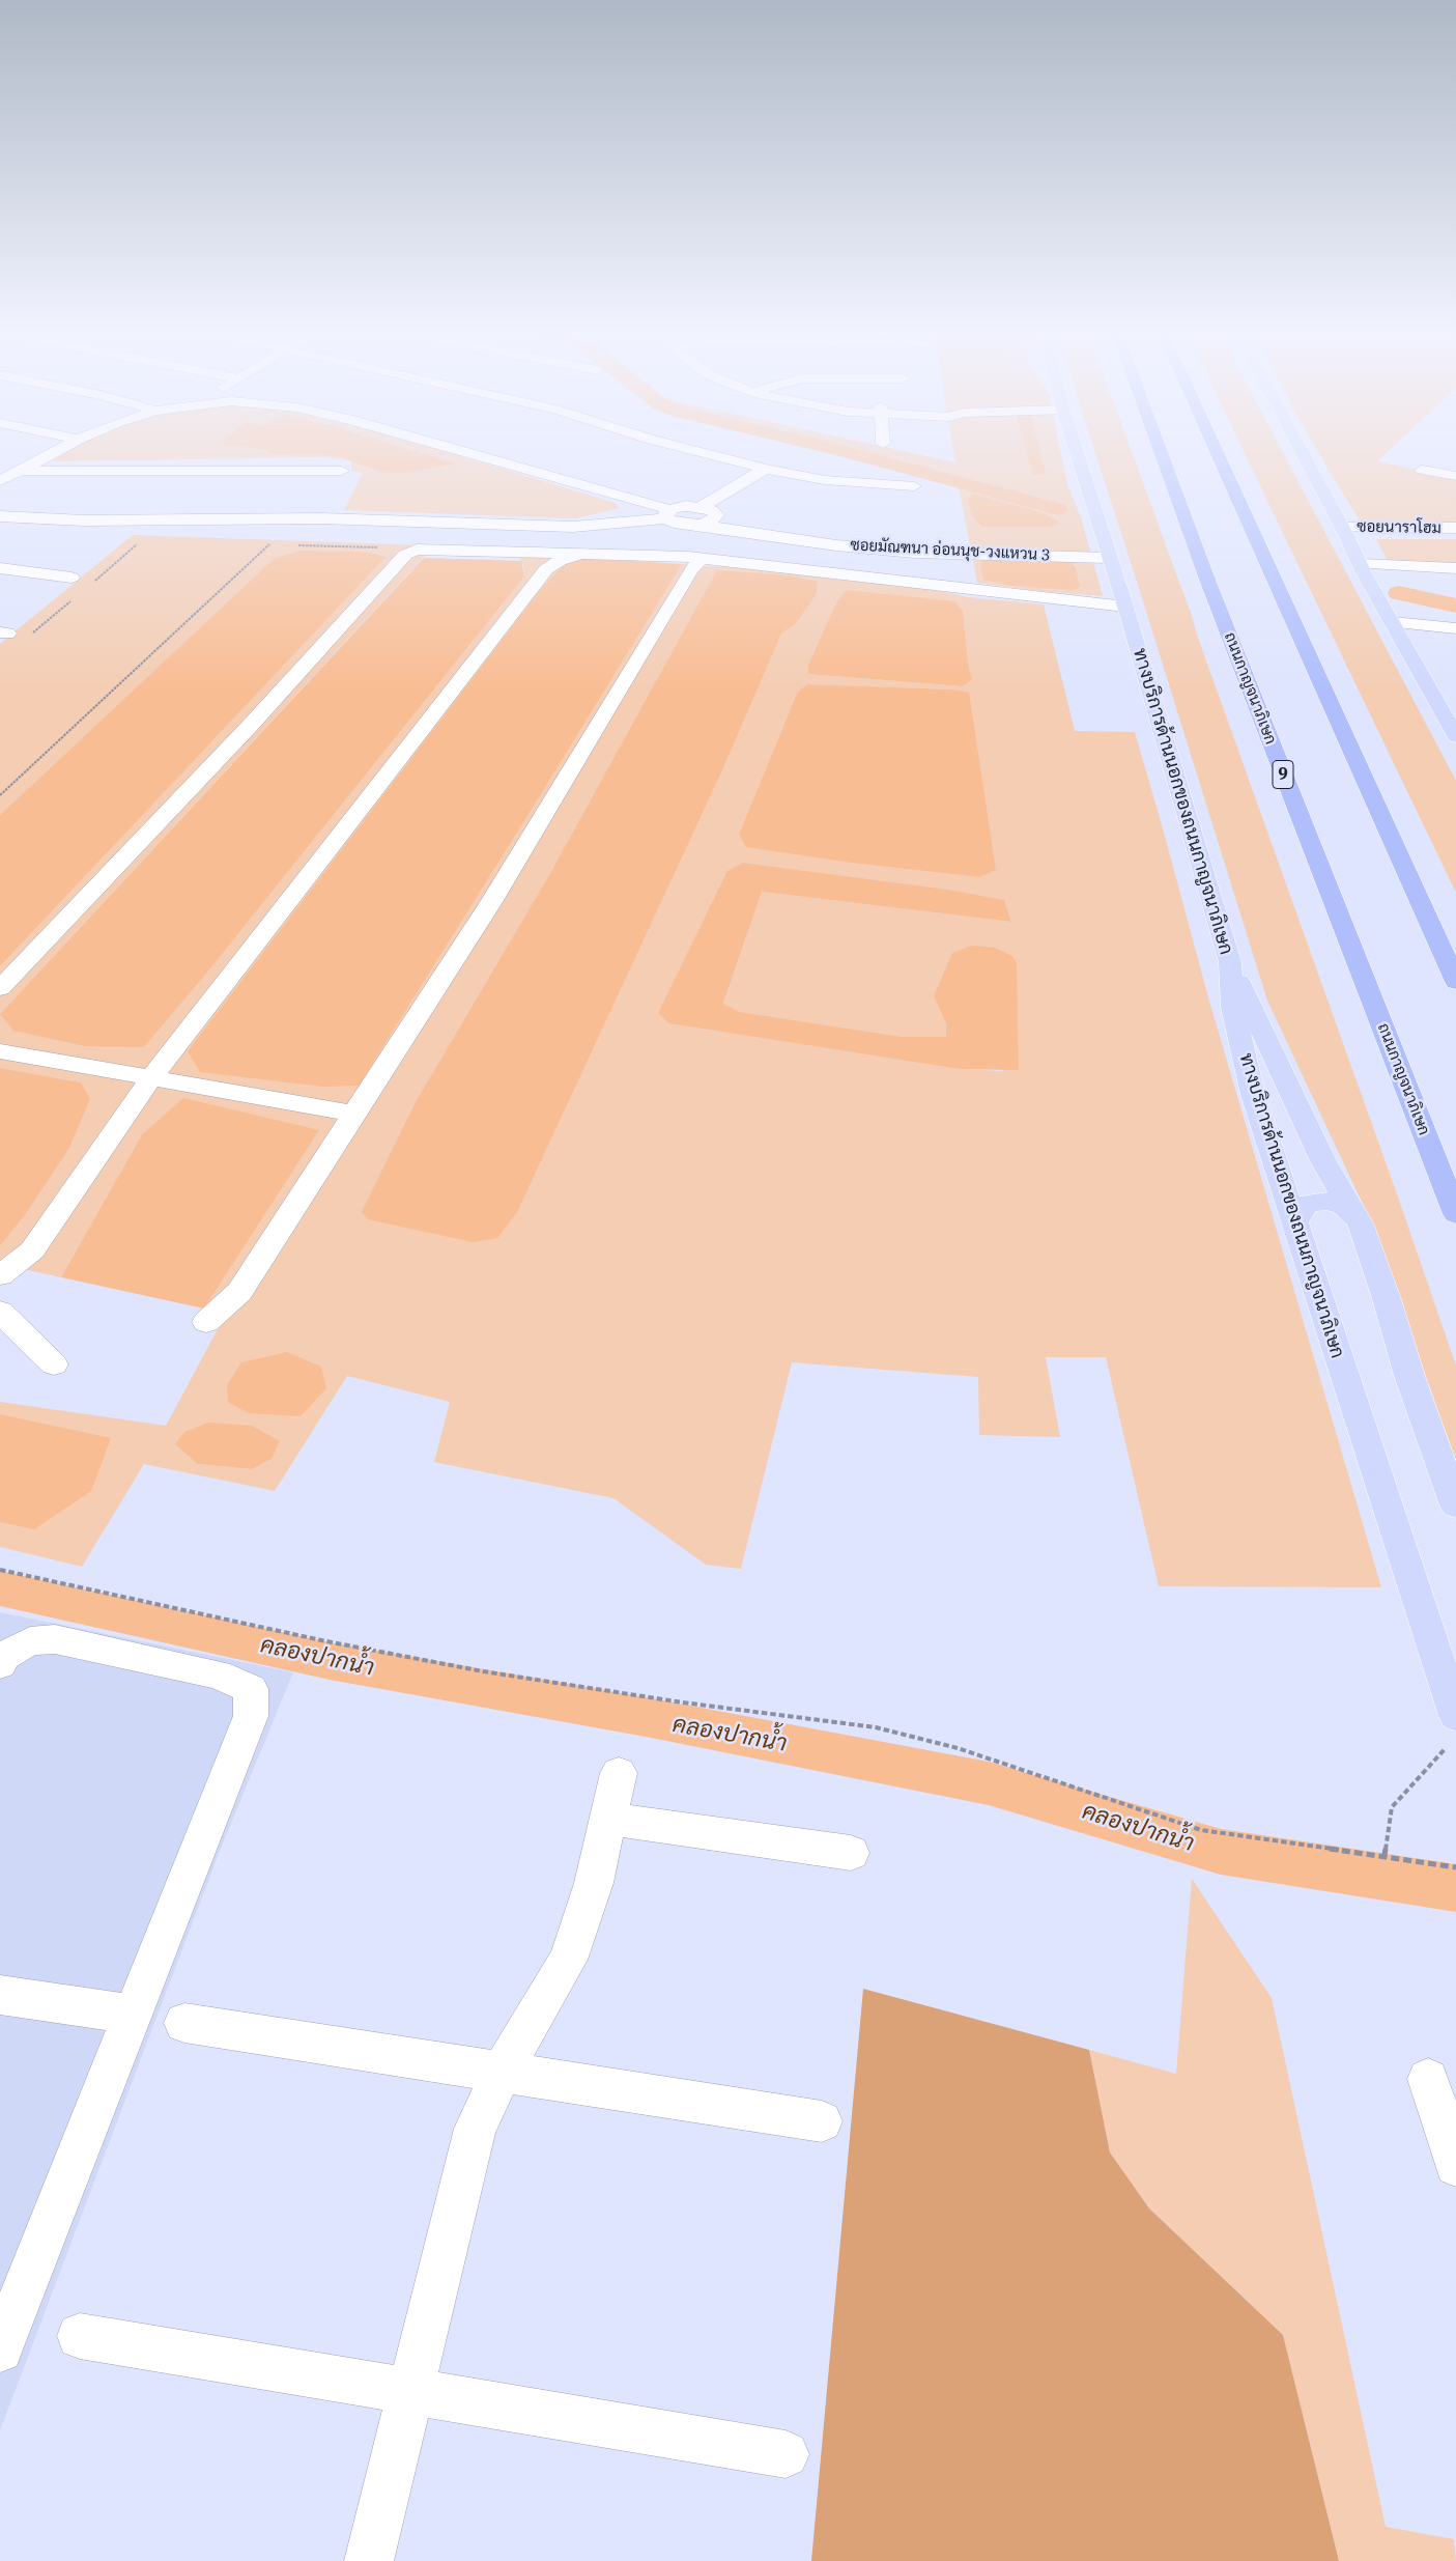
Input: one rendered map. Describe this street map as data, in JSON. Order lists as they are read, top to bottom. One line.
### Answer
{"streets":{"highway":["ถนนกาญจนาภิเษก","9"],"main road":["ทางบริการด้านนอกของถนนกาญจนาภิเษก"],"street":["ซอยนาราโฮม","ซอยมัณฑนา อ่อนนุช-วงแหวน 3"]},"crossings":[["ซอยมัณฑนา อ่อนนุช-วงแหวน 3","ทางบริการด้านนอกของถนนกาญจนาภิเษก"]],"water":["คลองปากน้ำ"]}
